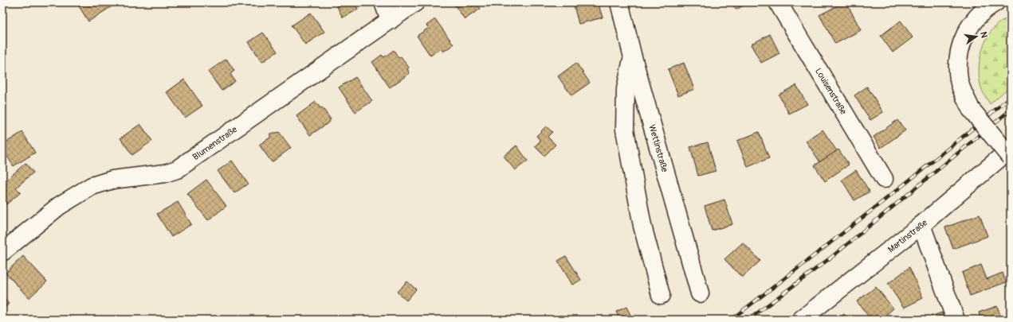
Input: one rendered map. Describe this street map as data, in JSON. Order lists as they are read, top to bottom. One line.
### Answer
{"streets":{"street":["Louisenstraße","Blumenstraße","Wettinstraße","Martinstraße"]},"north":"right"}
